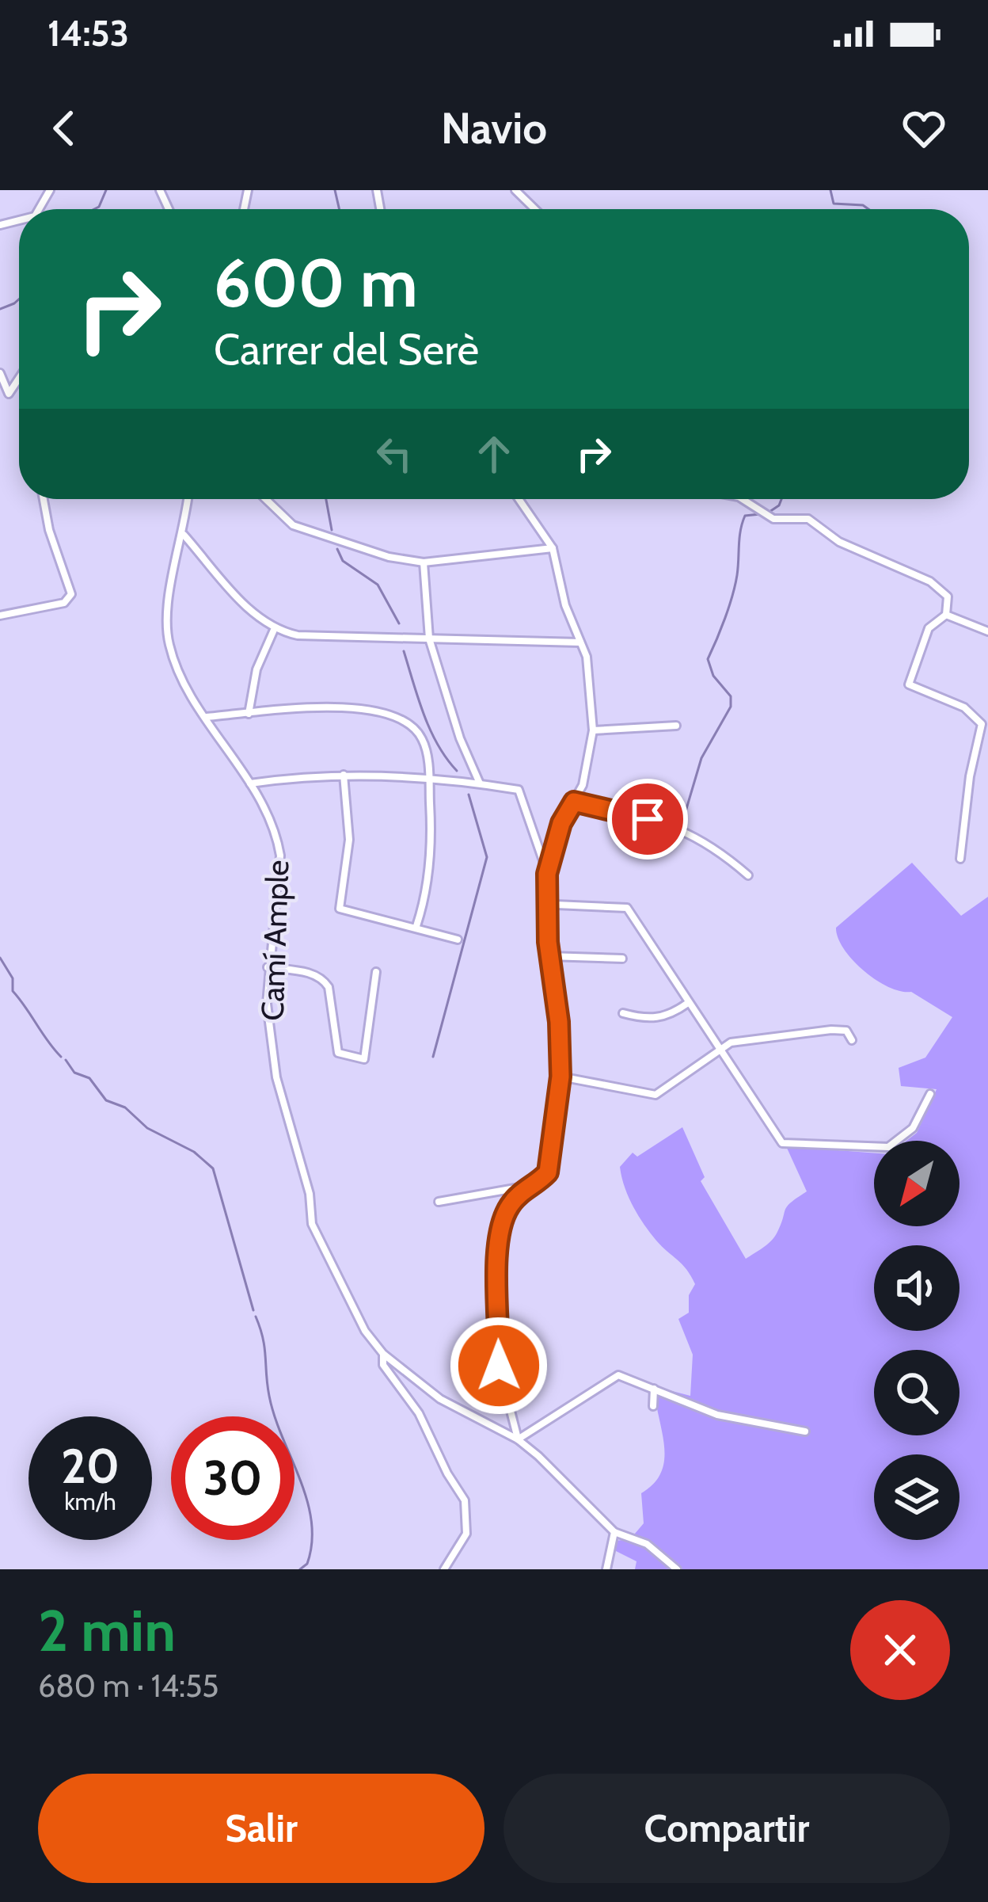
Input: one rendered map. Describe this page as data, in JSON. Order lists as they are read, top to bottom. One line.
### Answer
{"streets":{"street":["Camí Ample"]},"north":"bottom left","page":{"status":"14:53","header":"Navio","turn":["600 m","Carrer del Serè"],"speed":"20 km/h","limit":"30","heading":["2 min","680 m · 14:55"],"buttons":["Salir","Compartir"]}}
